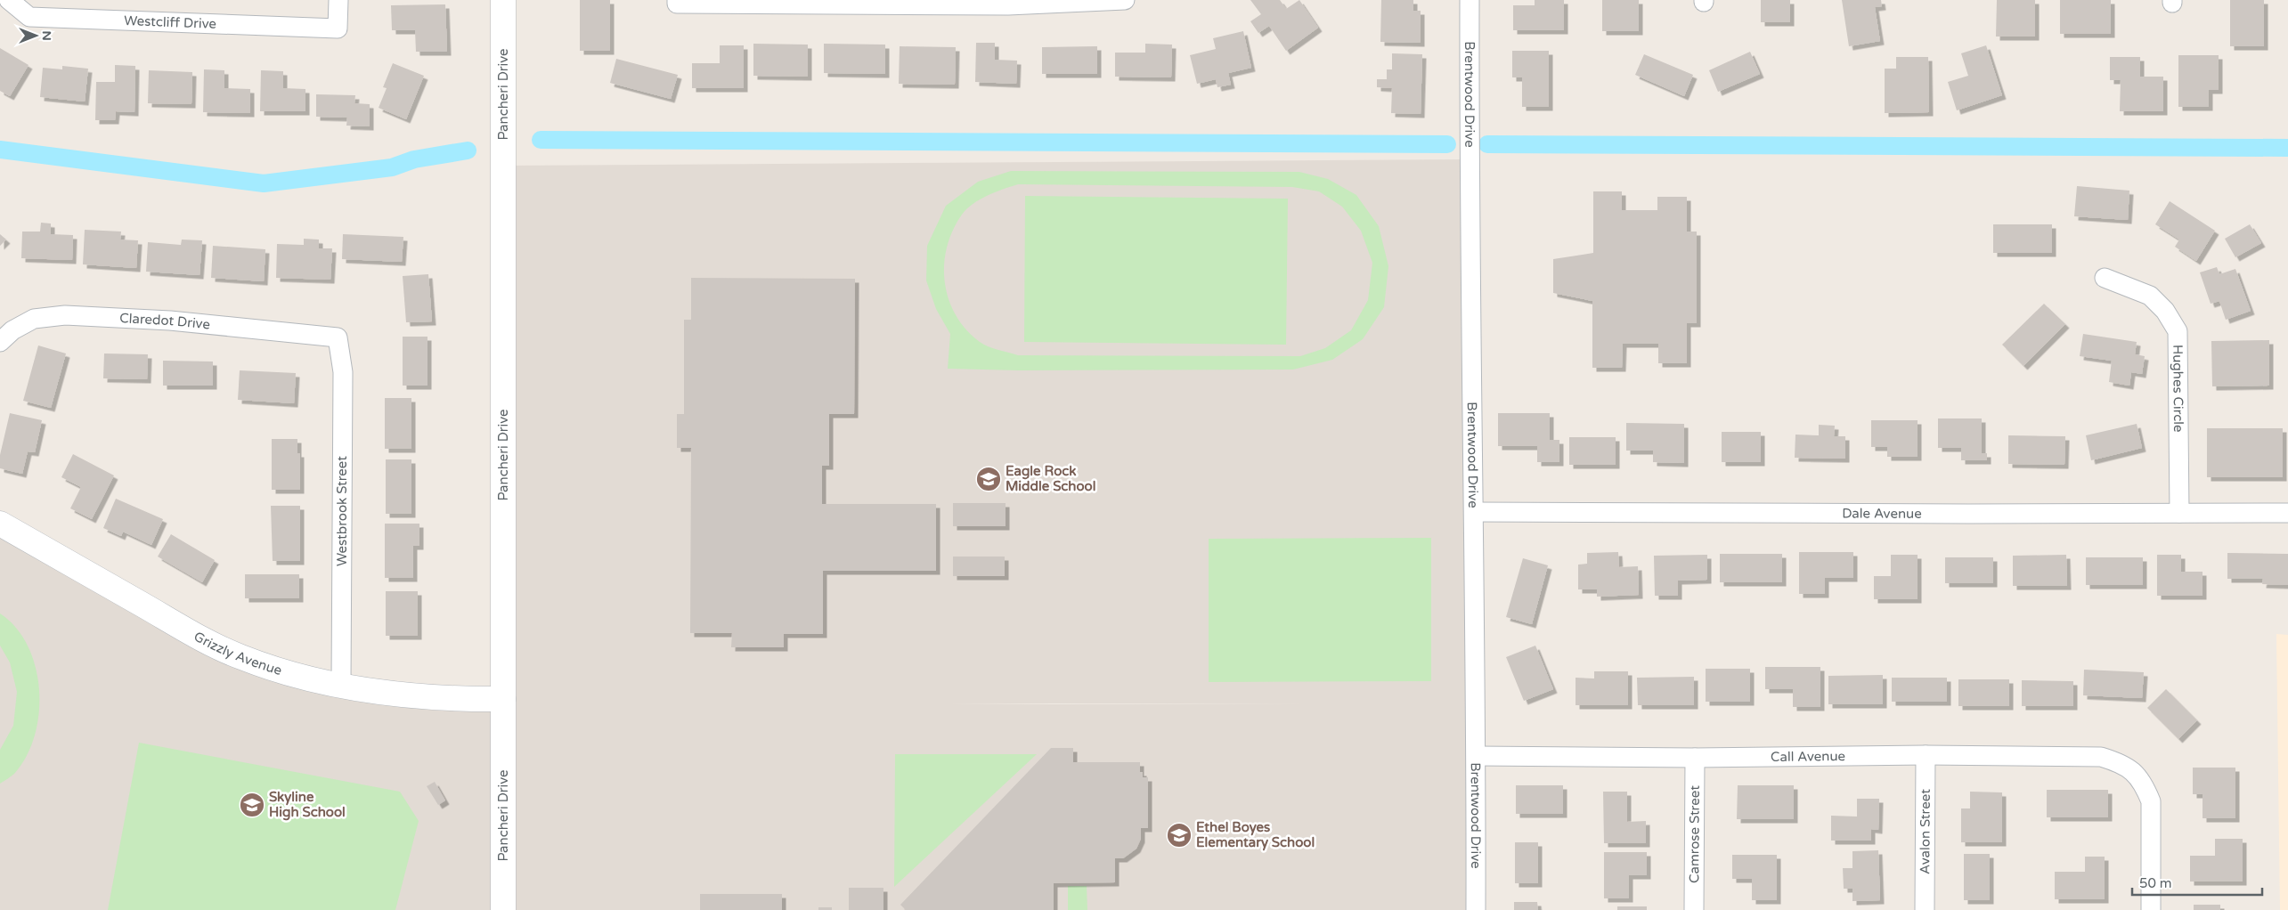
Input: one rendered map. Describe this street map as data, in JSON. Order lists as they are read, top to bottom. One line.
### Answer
{"streets":{"street":["Westcliff Drive","Pancheri Drive","Brentwood Drive","Claredot Drive","Hughes Circle","Westbrook Street","Dale Avenue","Grizzly Avenue","Call Avenue","Avalon Street","Camrose Street"]},"crossings":[["Pancheri Drive","Grizzly Avenue"],["Brentwood Drive","Dale Avenue"],["Brentwood Drive","Call Avenue"],["Claredot Drive","Westbrook Street"],["Hughes Circle","Dale Avenue"],["Westbrook Street","Grizzly Avenue"],["Call Avenue","Avalon Street"],["Call Avenue","Camrose Street"]],"places":{"school or university":["Eagle Rock Middle School","Skyline High School","Ethel Boyes Elementary School"]},"scale_bar":"50 m","north":"right"}
